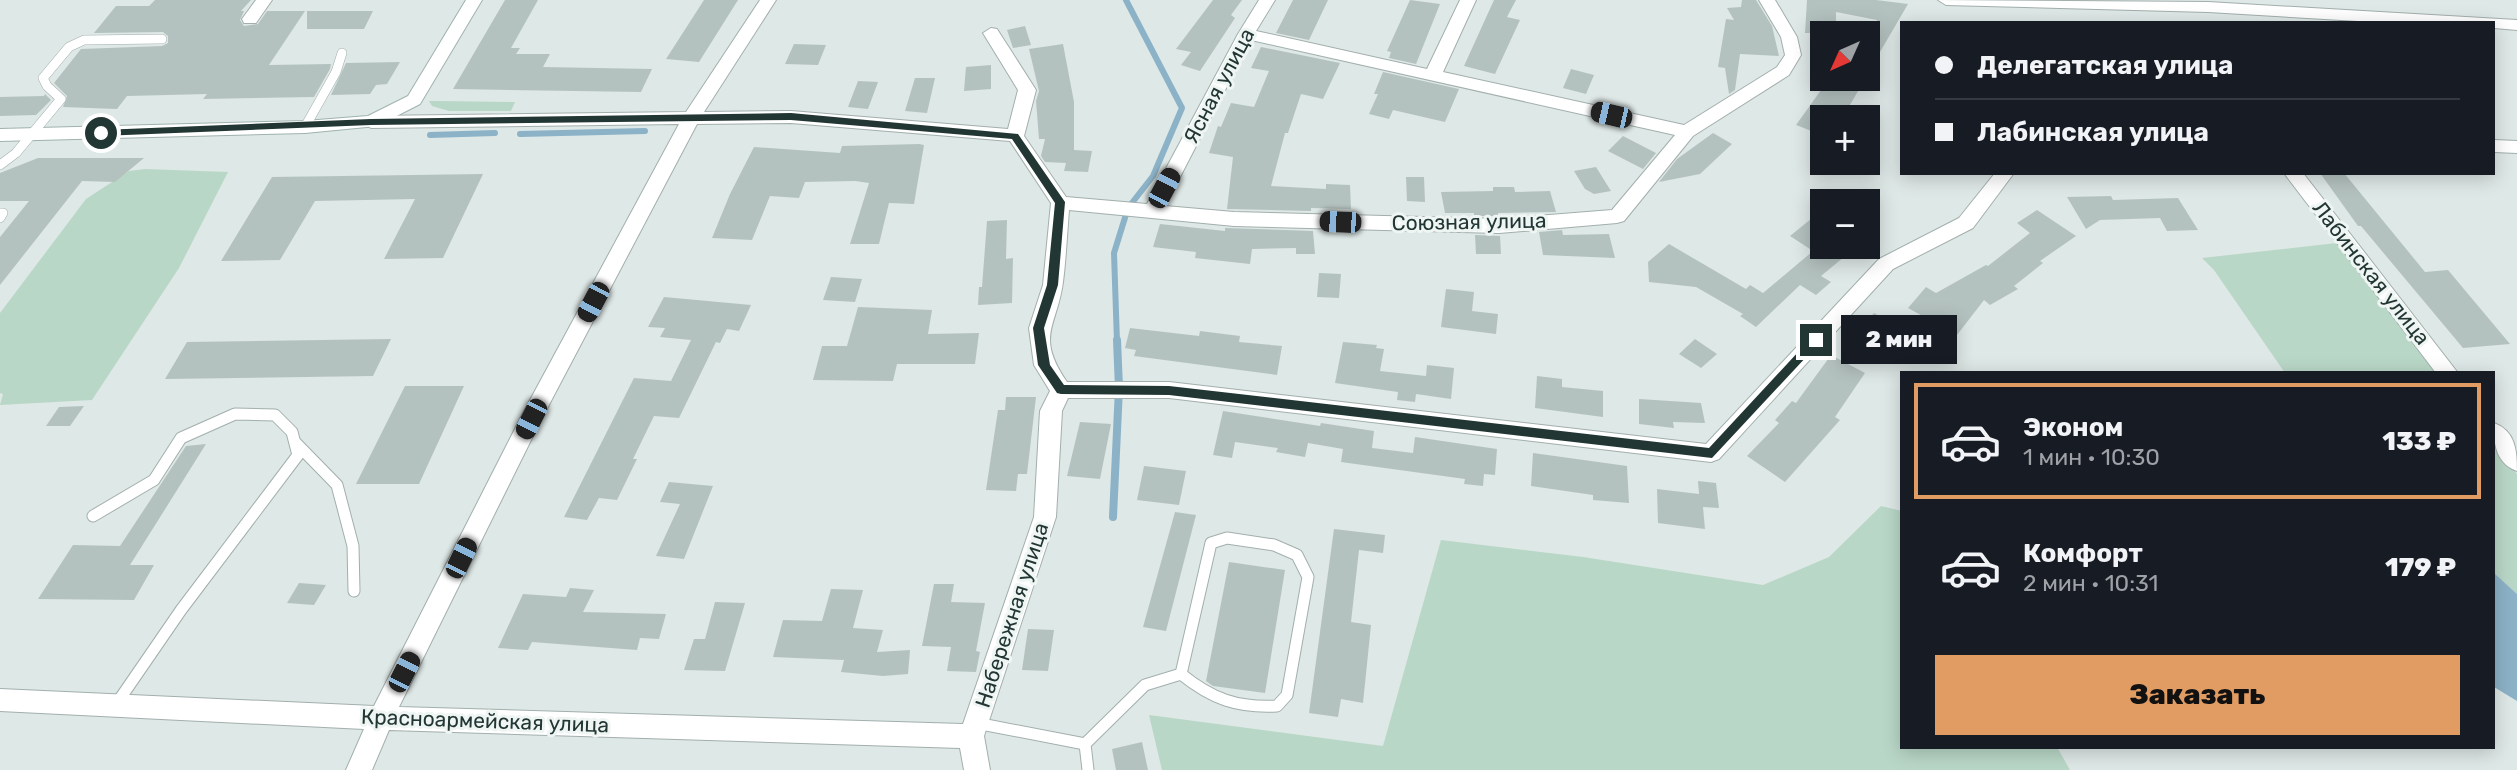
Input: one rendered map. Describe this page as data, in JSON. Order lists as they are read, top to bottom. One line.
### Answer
{"streets":{"street":["Ясная улица","Союзная улица","Лабинская улица","Набережная улица","Красноармейская улица"]},"crossings":[["Ясная улица","Союзная улица"],["Набережная улица","Красноармейская улица"]],"north":"bottom left","page":{"map_buttons":["+","−"],"banner":["Делегатская улица","Лабинская улица"],"bubble":"2 мин","list":[{"name":"Эконом","note":"1 мин · 10:30","value":"133 ₽"},{"name":"Комфорт","note":"2 мин · 10:31","value":"179 ₽"}],"buttons":"Заказать"}}
